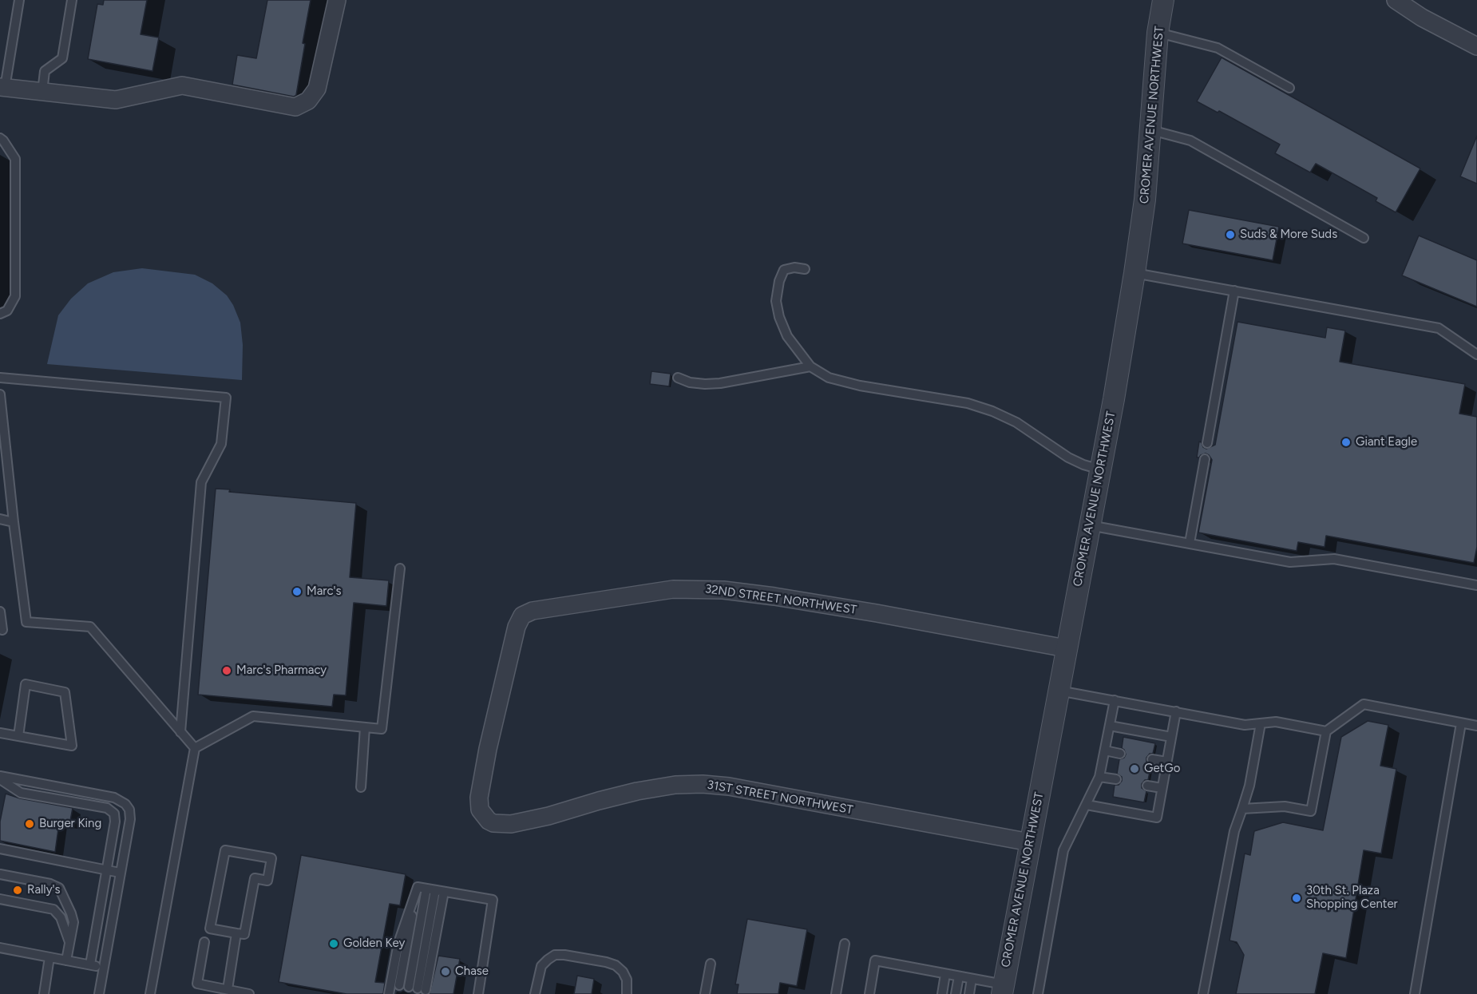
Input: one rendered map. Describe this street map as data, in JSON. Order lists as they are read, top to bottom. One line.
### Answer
{"streets":{"street":["CROMER AVENUE NORTHWEST","32ND STREET NORTHWEST","31ST STREET NORTHWEST"]},"crossings":[["CROMER AVENUE NORTHWEST","32ND STREET NORTHWEST"],["CROMER AVENUE NORTHWEST","31ST STREET NORTHWEST"],["32ND STREET NORTHWEST","31ST STREET NORTHWEST"]],"places":["Suds & More Suds","Giant Eagle","Marc's","Marc's Pharmacy","GetGo","Burger King","Rally's","30th St. Plaza Shopping Center","Golden Key","Chase"]}
